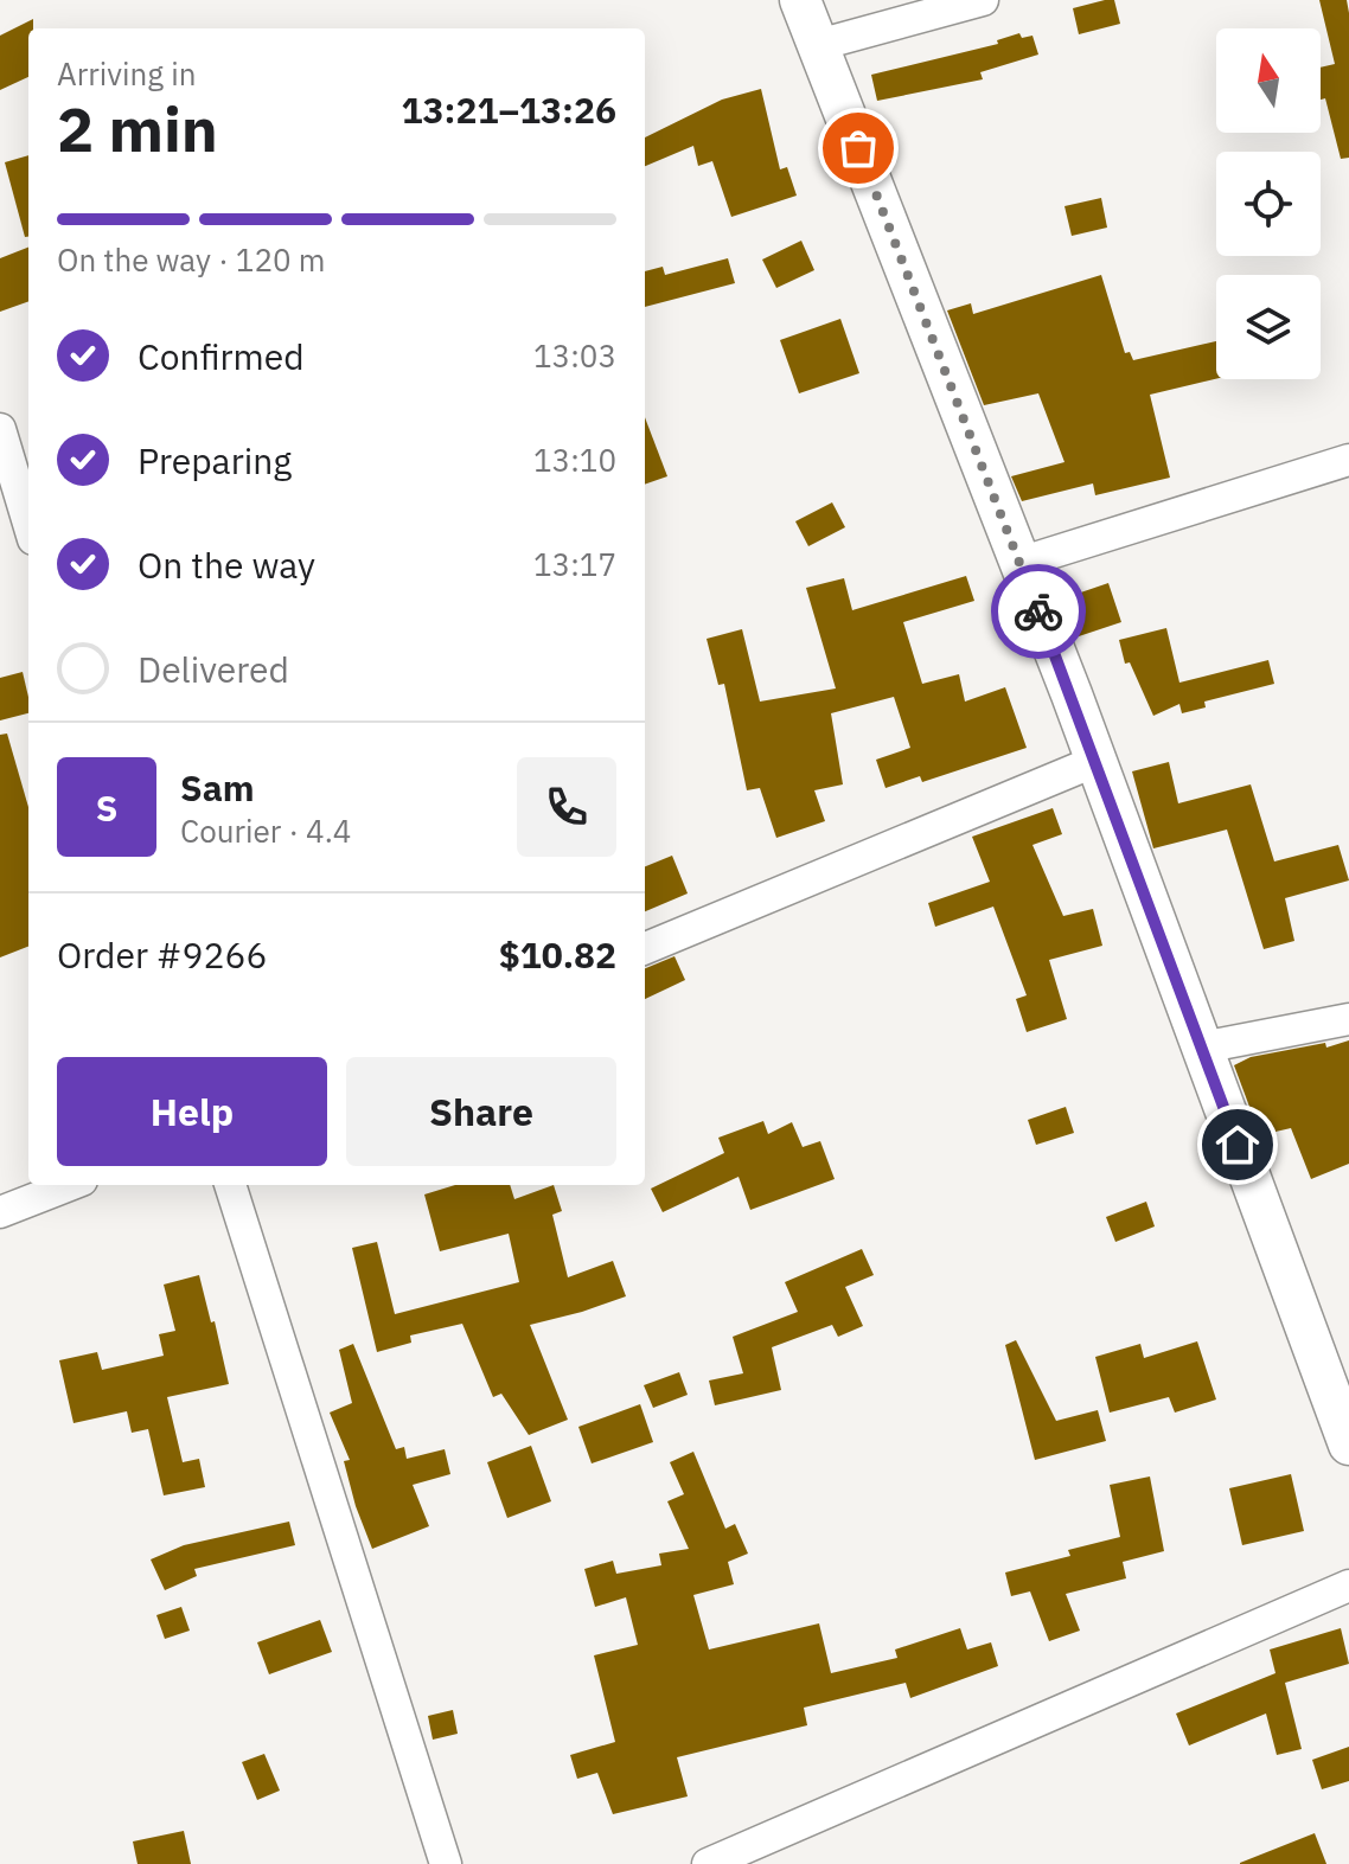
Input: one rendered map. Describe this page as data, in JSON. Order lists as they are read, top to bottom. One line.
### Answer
{"north":"top","page":{"heading":["2 min","Arriving in","13:21–13:26"],"panel":["Sam","Courier · 4.4","Order #9266","$10.82"],"bar":"On the way · 120 m","list":[["Confirmed","13:03"],["Preparing","13:10"],["On the way","13:17"],"Delivered"],"round":"S","buttons":["Help","Share"]}}
